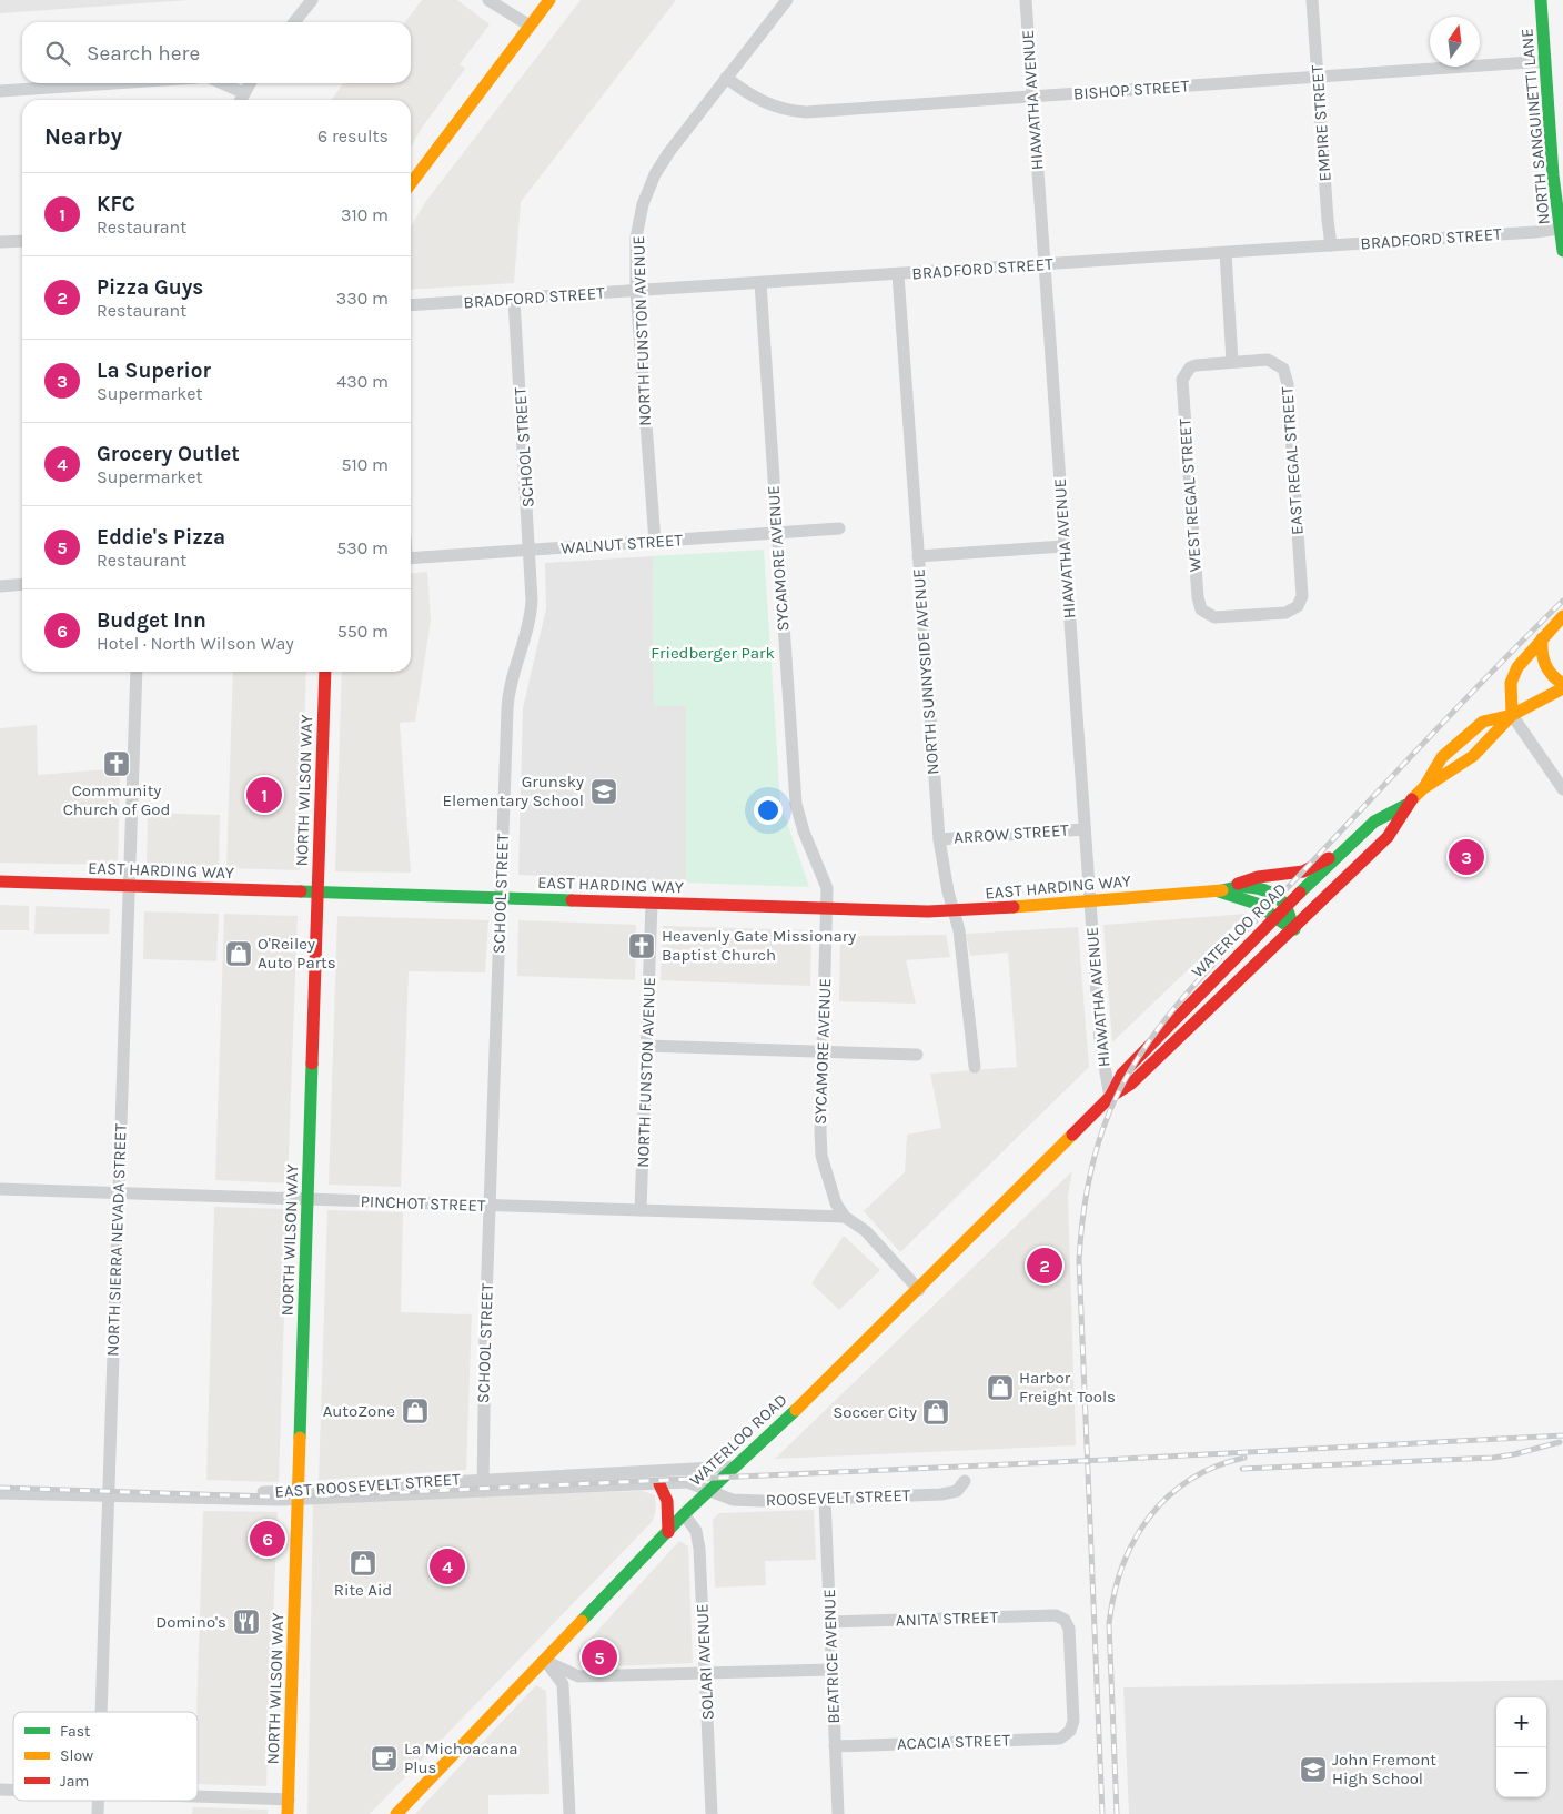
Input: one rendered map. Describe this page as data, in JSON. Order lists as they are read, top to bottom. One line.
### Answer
{"streets":{"main road":["NORTH SANGUINETTI LANE","NORTH WILSON WAY","EAST HARDING WAY","WATERLOO ROAD"],"street":["BISHOP STREET","HIAWATHA AVENUE","EMPIRE STREET","BRADFORD STREET","NORTH FUNSTON AVENUE","SCHOOL STREET","EAST REGAL STREET","WEST REGAL STREET","WALNUT STREET","SYCAMORE AVENUE","NORTH SUNNYSIDE AVENUE","ARROW STREET","PINCHOT STREET","NORTH SIERRA NEVADA STREET","EAST ROOSEVELT STREET","ROOSEVELT STREET","ANITA STREET","BEATRICE AVENUE","SOLARI AVENUE","ACACIA STREET"]},"crossings":[["BISHOP STREET","HIAWATHA AVENUE"],["BISHOP STREET","EMPIRE STREET"],["BISHOP STREET","NORTH SANGUINETTI LANE"],["BISHOP STREET","NORTH FUNSTON AVENUE"],["HIAWATHA AVENUE","BRADFORD STREET"],["HIAWATHA AVENUE","ARROW STREET"],["HIAWATHA AVENUE","EAST HARDING WAY"],["HIAWATHA AVENUE","WATERLOO ROAD"],["EMPIRE STREET","BRADFORD STREET"],["NORTH SANGUINETTI LANE","BRADFORD STREET"],["BRADFORD STREET","NORTH FUNSTON AVENUE"],["BRADFORD STREET","SCHOOL STREET"],["BRADFORD STREET","SYCAMORE AVENUE"],["BRADFORD STREET","NORTH SUNNYSIDE AVENUE"],["NORTH FUNSTON AVENUE","WALNUT STREET"],["NORTH FUNSTON AVENUE","EAST HARDING WAY"],["NORTH FUNSTON AVENUE","PINCHOT STREET"],["SCHOOL STREET","WALNUT STREET"],["SCHOOL STREET","EAST HARDING WAY"],["SCHOOL STREET","PINCHOT STREET"],["SCHOOL STREET","EAST ROOSEVELT STREET"],["EAST REGAL STREET","WEST REGAL STREET"],["WALNUT STREET","SYCAMORE AVENUE"],["SYCAMORE AVENUE","EAST HARDING WAY"],["SYCAMORE AVENUE","WATERLOO ROAD"],["SYCAMORE AVENUE","PINCHOT STREET"],["NORTH SUNNYSIDE AVENUE","ARROW STREET"],["NORTH SUNNYSIDE AVENUE","EAST HARDING WAY"],["NORTH WILSON WAY","EAST HARDING WAY"],["NORTH WILSON WAY","PINCHOT STREET"],["NORTH WILSON WAY","EAST ROOSEVELT STREET"],["EAST HARDING WAY","WATERLOO ROAD"],["EAST HARDING WAY","NORTH SIERRA NEVADA STREET"],["WATERLOO ROAD","EAST ROOSEVELT STREET"],["WATERLOO ROAD","ROOSEVELT STREET"],["WATERLOO ROAD","SOLARI AVENUE"],["PINCHOT STREET","NORTH SIERRA NEVADA STREET"],["NORTH SIERRA NEVADA STREET","EAST ROOSEVELT STREET"],["EAST ROOSEVELT STREET","ROOSEVELT STREET"],["ROOSEVELT STREET","BEATRICE AVENUE"],["ANITA STREET","BEATRICE AVENUE"],["ANITA STREET","ACACIA STREET"],["BEATRICE AVENUE","ACACIA STREET"]],"parks":["Friedberger Park"],"places":{"church":["Community Church of God","Heavenly Gate Missionary Baptist Church"],"school or university":["Grunsky Elementary School","John Fremont High School"],"shop":["O'Reiley Auto Parts","Harbor Freight Tools","AutoZone","Soccer City","Rite Aid"],"restaurant":["Domino's"],"cafe":["La Michoacana Plus"]},"legend":["Fast","Slow","Jam"],"north":"top","page":{"search":"Search here","heading":["Nearby","6 results"],"list":[{"mark":"1","name":"KFC","note":"Restaurant","value":"310 m"},{"mark":"2","name":"Pizza Guys","note":"Restaurant","value":"330 m"},{"mark":"3","name":"La Superior","note":"Supermarket","value":"430 m"},{"mark":"4","name":"Grocery Outlet","note":"Supermarket","value":"510 m"},{"mark":"5","name":"Eddie's Pizza","note":"Restaurant","value":"530 m"},{"mark":"6","name":"Budget Inn","note":"Hotel · North Wilson Way","value":"550 m"}],"pins":["1","3","2","6","4","5"],"map_buttons":["+","−"]}}
